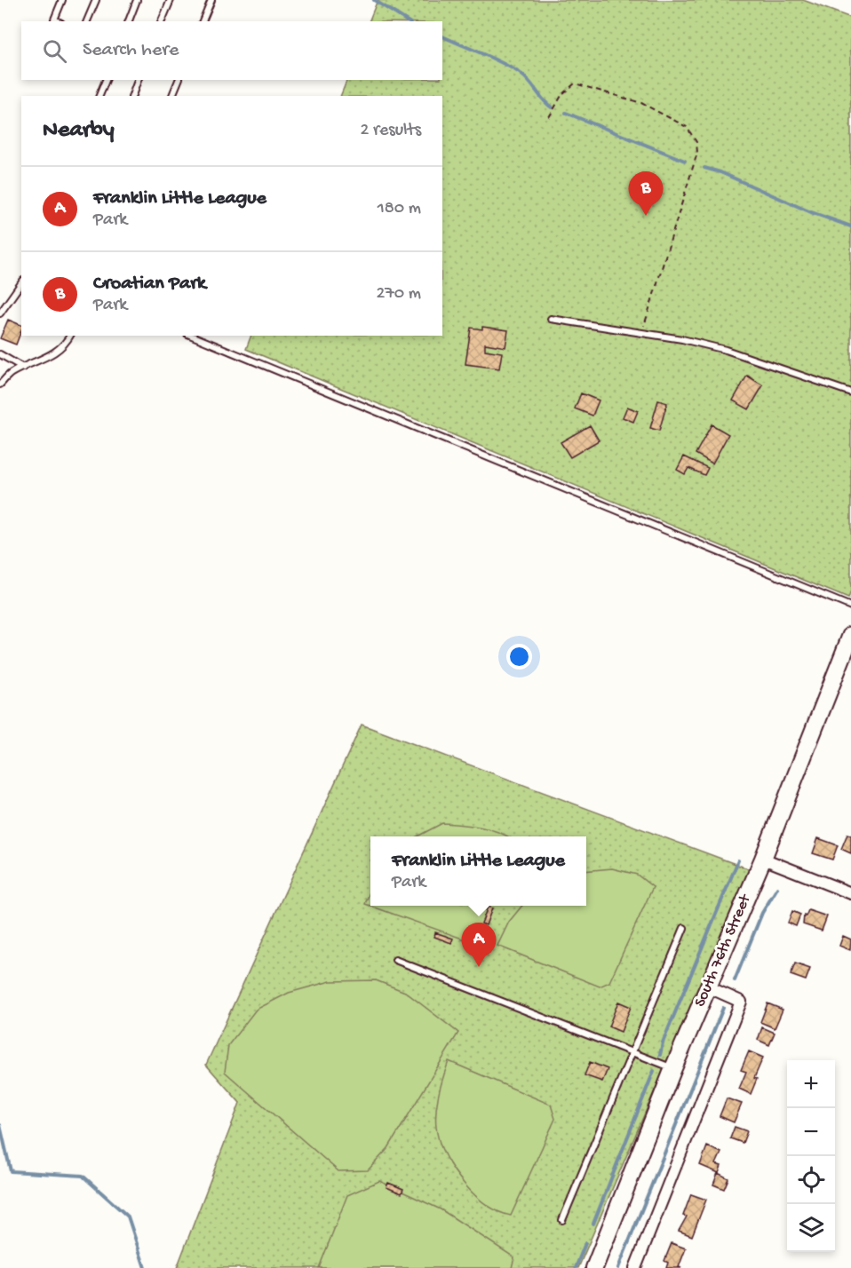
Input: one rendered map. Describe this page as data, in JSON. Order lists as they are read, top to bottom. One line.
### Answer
{"streets":{"main road":["South 76th Street"]},"page":{"search":"Search here","heading":["Nearby","2 results"],"list":[{"mark":"A","name":"Franklin Little League","note":"Park","value":"180 m"},{"mark":"B","name":"Croatian Park","note":"Park","value":"270 m"}],"pins":["B","A"],"popup":["Franklin Little League","Park"],"map_buttons":["+","−"]}}
